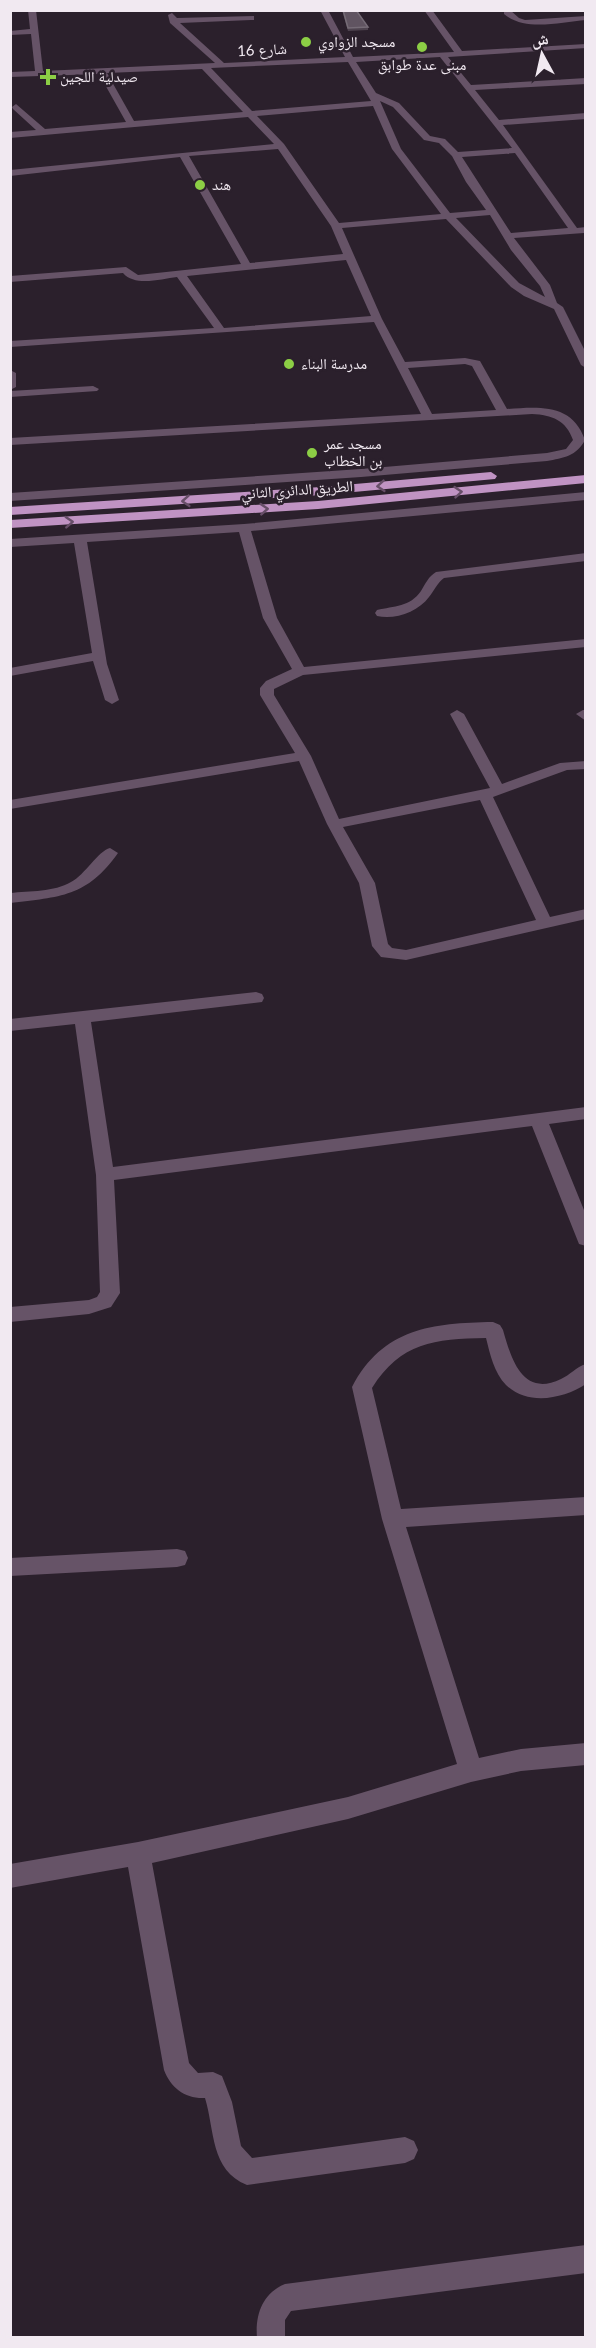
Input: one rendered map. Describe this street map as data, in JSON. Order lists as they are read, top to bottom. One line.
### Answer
{"streets":{"highway":["الطريق الدائري الثاني"],"street":["شارع 16"]},"places":{"other":["مسجد الزواوي","مبنى عدة طوابق","هند","مدرسة البناء","مسجد عمر بن الخطاب"],"health":["صيدلية اللجين"]},"north":"top"}
